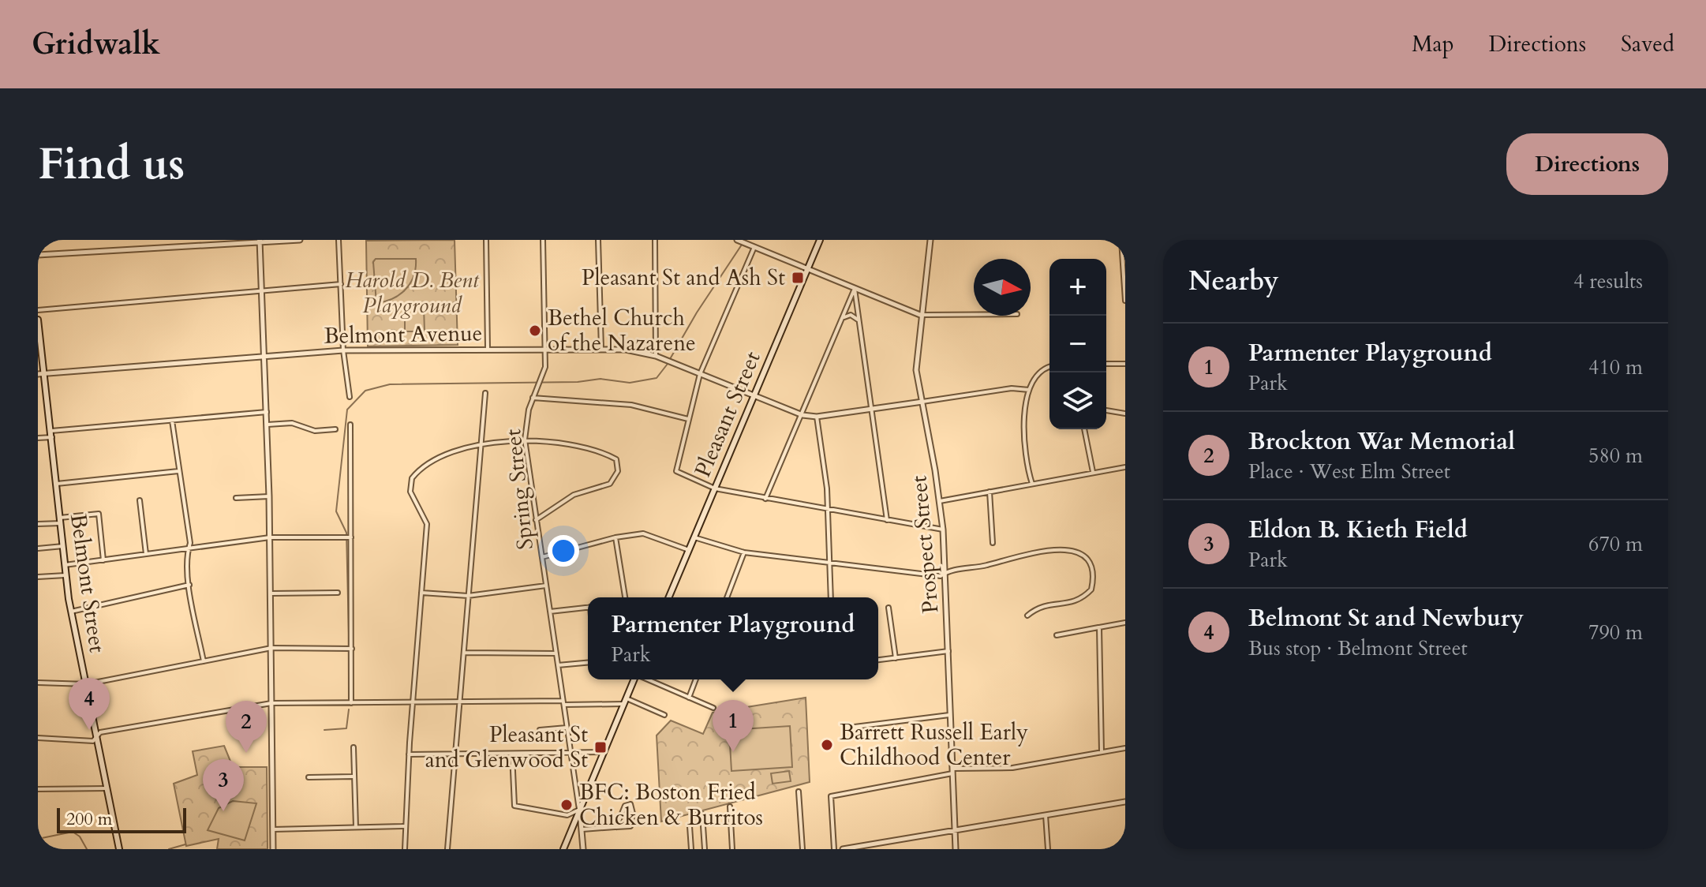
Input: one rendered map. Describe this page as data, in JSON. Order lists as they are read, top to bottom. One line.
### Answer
{"streets":{"main road":["Pleasant Street","Belmont Street"],"street":["Belmont Avenue","Spring Street","Prospect Street"]},"crossings":[["Belmont Avenue","Pleasant Street"],["Belmont Avenue","Spring Street"],["Belmont Avenue","Prospect Street"],["Belmont Avenue","Belmont Street"]],"parks":["Harold D. Bent Playground"],"places":{"transit":["Pleasant St and Ash St","Pleasant St and Glenwood St"],"other":["Bethel Church of the Nazarene","Barrett Russell Early Childhood Center","BFC: Boston Fried Chicken & Burritos"]},"scale_bar":"200 m","north":"right","page":{"header":"Gridwalk","nav":["Map","Directions","Saved"],"buttons":"Directions","title":"Find us","heading":["Nearby","4 results"],"map_buttons":["+","−"],"list":[{"mark":"1","name":"Parmenter Playground","note":"Park","value":"410 m"},{"mark":"2","name":"Brockton War Memorial","note":"Place · West Elm Street","value":"580 m"},{"mark":"3","name":"Eldon B. Kieth Field","note":"Park","value":"670 m"},{"mark":"4","name":"Belmont St and Newbury","note":"Bus stop · Belmont Street","value":"790 m"}],"popup":["Parmenter Playground","Park"],"pins":["4","1","2","3"],"scale":"200 m"}}
